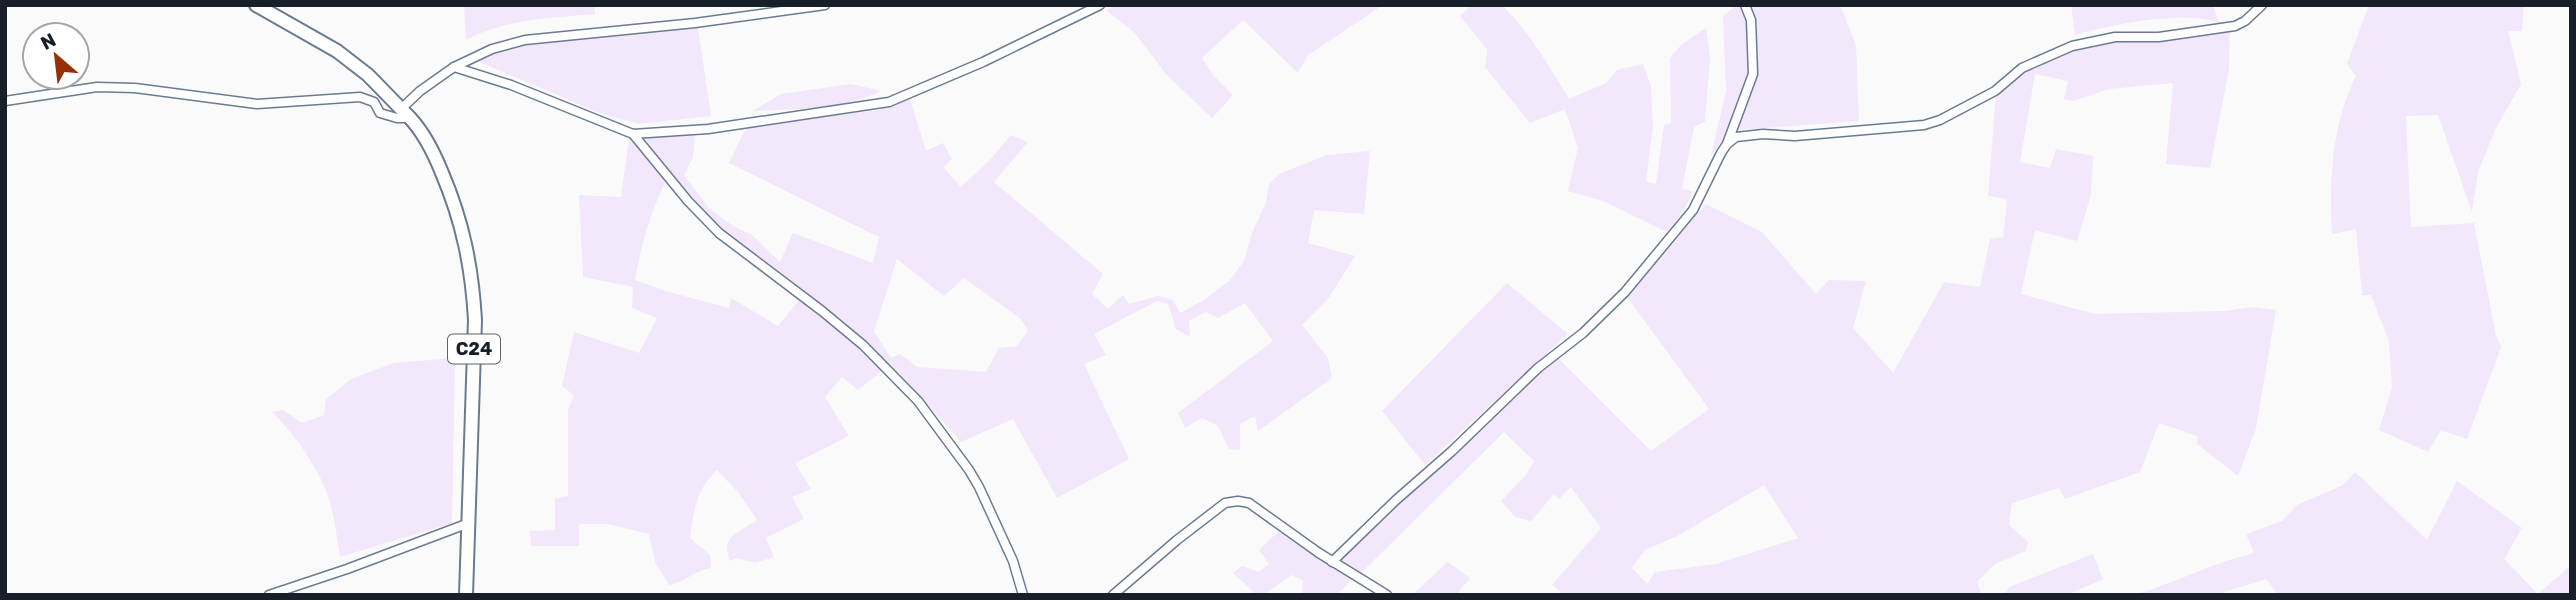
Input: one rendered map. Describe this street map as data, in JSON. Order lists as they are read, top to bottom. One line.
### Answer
{"streets":{"main road":["C24"]},"north":"top left"}
